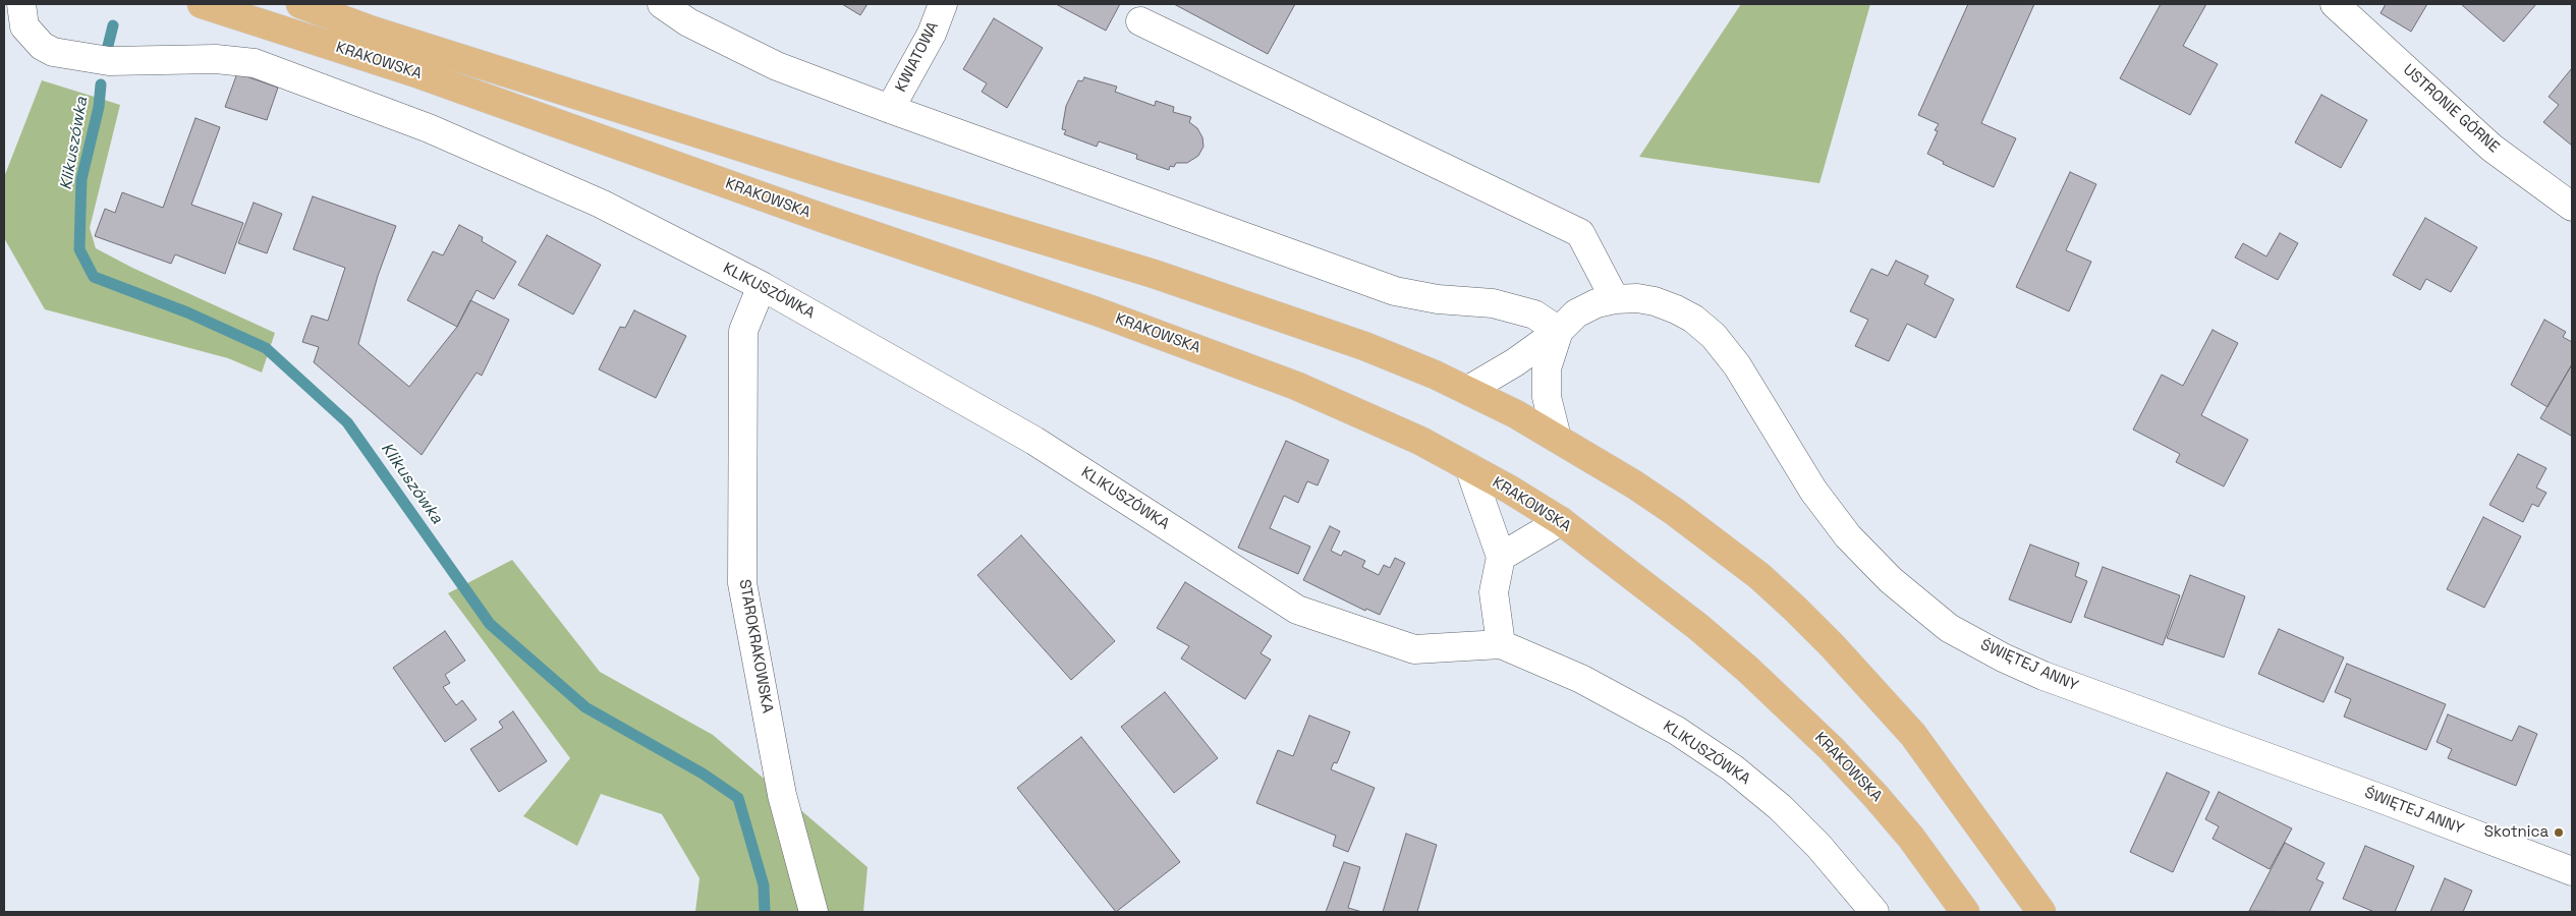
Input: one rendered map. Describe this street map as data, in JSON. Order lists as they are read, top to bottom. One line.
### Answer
{"streets":{"main road":["KRAKOWSKA"],"street":["KWIATOWA","USTRONIE GÓRNE","KLIKUSZÓWKA","STAROKRAKOWSKA","ŚWIĘTEJ ANNY"]},"crossings":[["KRAKOWSKA","ŚWIĘTEJ ANNY"],["KLIKUSZÓWKA","STAROKRAKOWSKA"]],"water":["Klikuszówka"],"places":["Skotnica"]}
